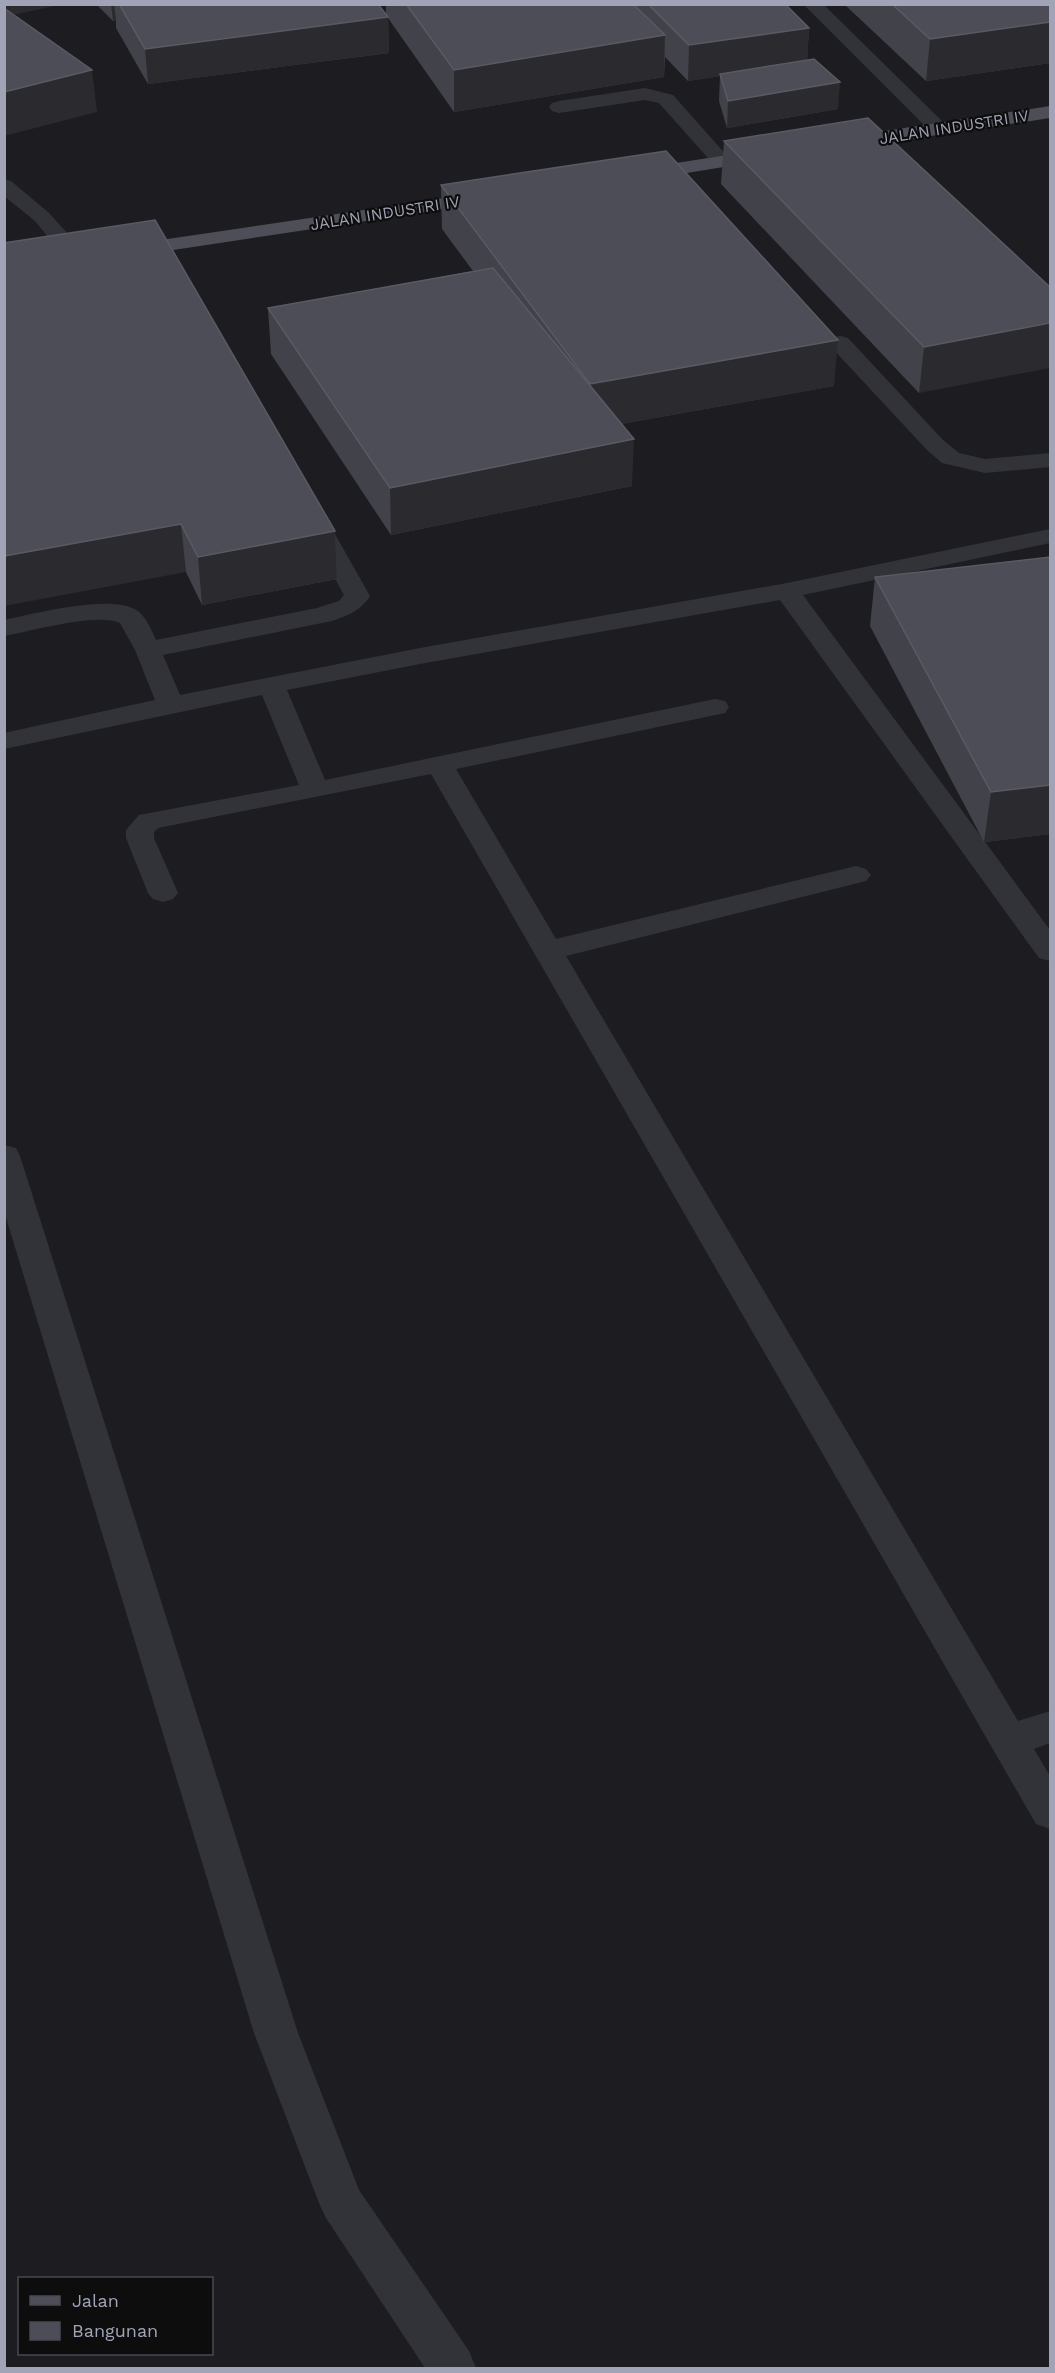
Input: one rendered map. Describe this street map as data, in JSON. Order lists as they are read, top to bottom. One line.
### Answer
{"streets":{"main road":["JALAN INDUSTRI IV"]},"legend":["Jalan","Bangunan"]}
